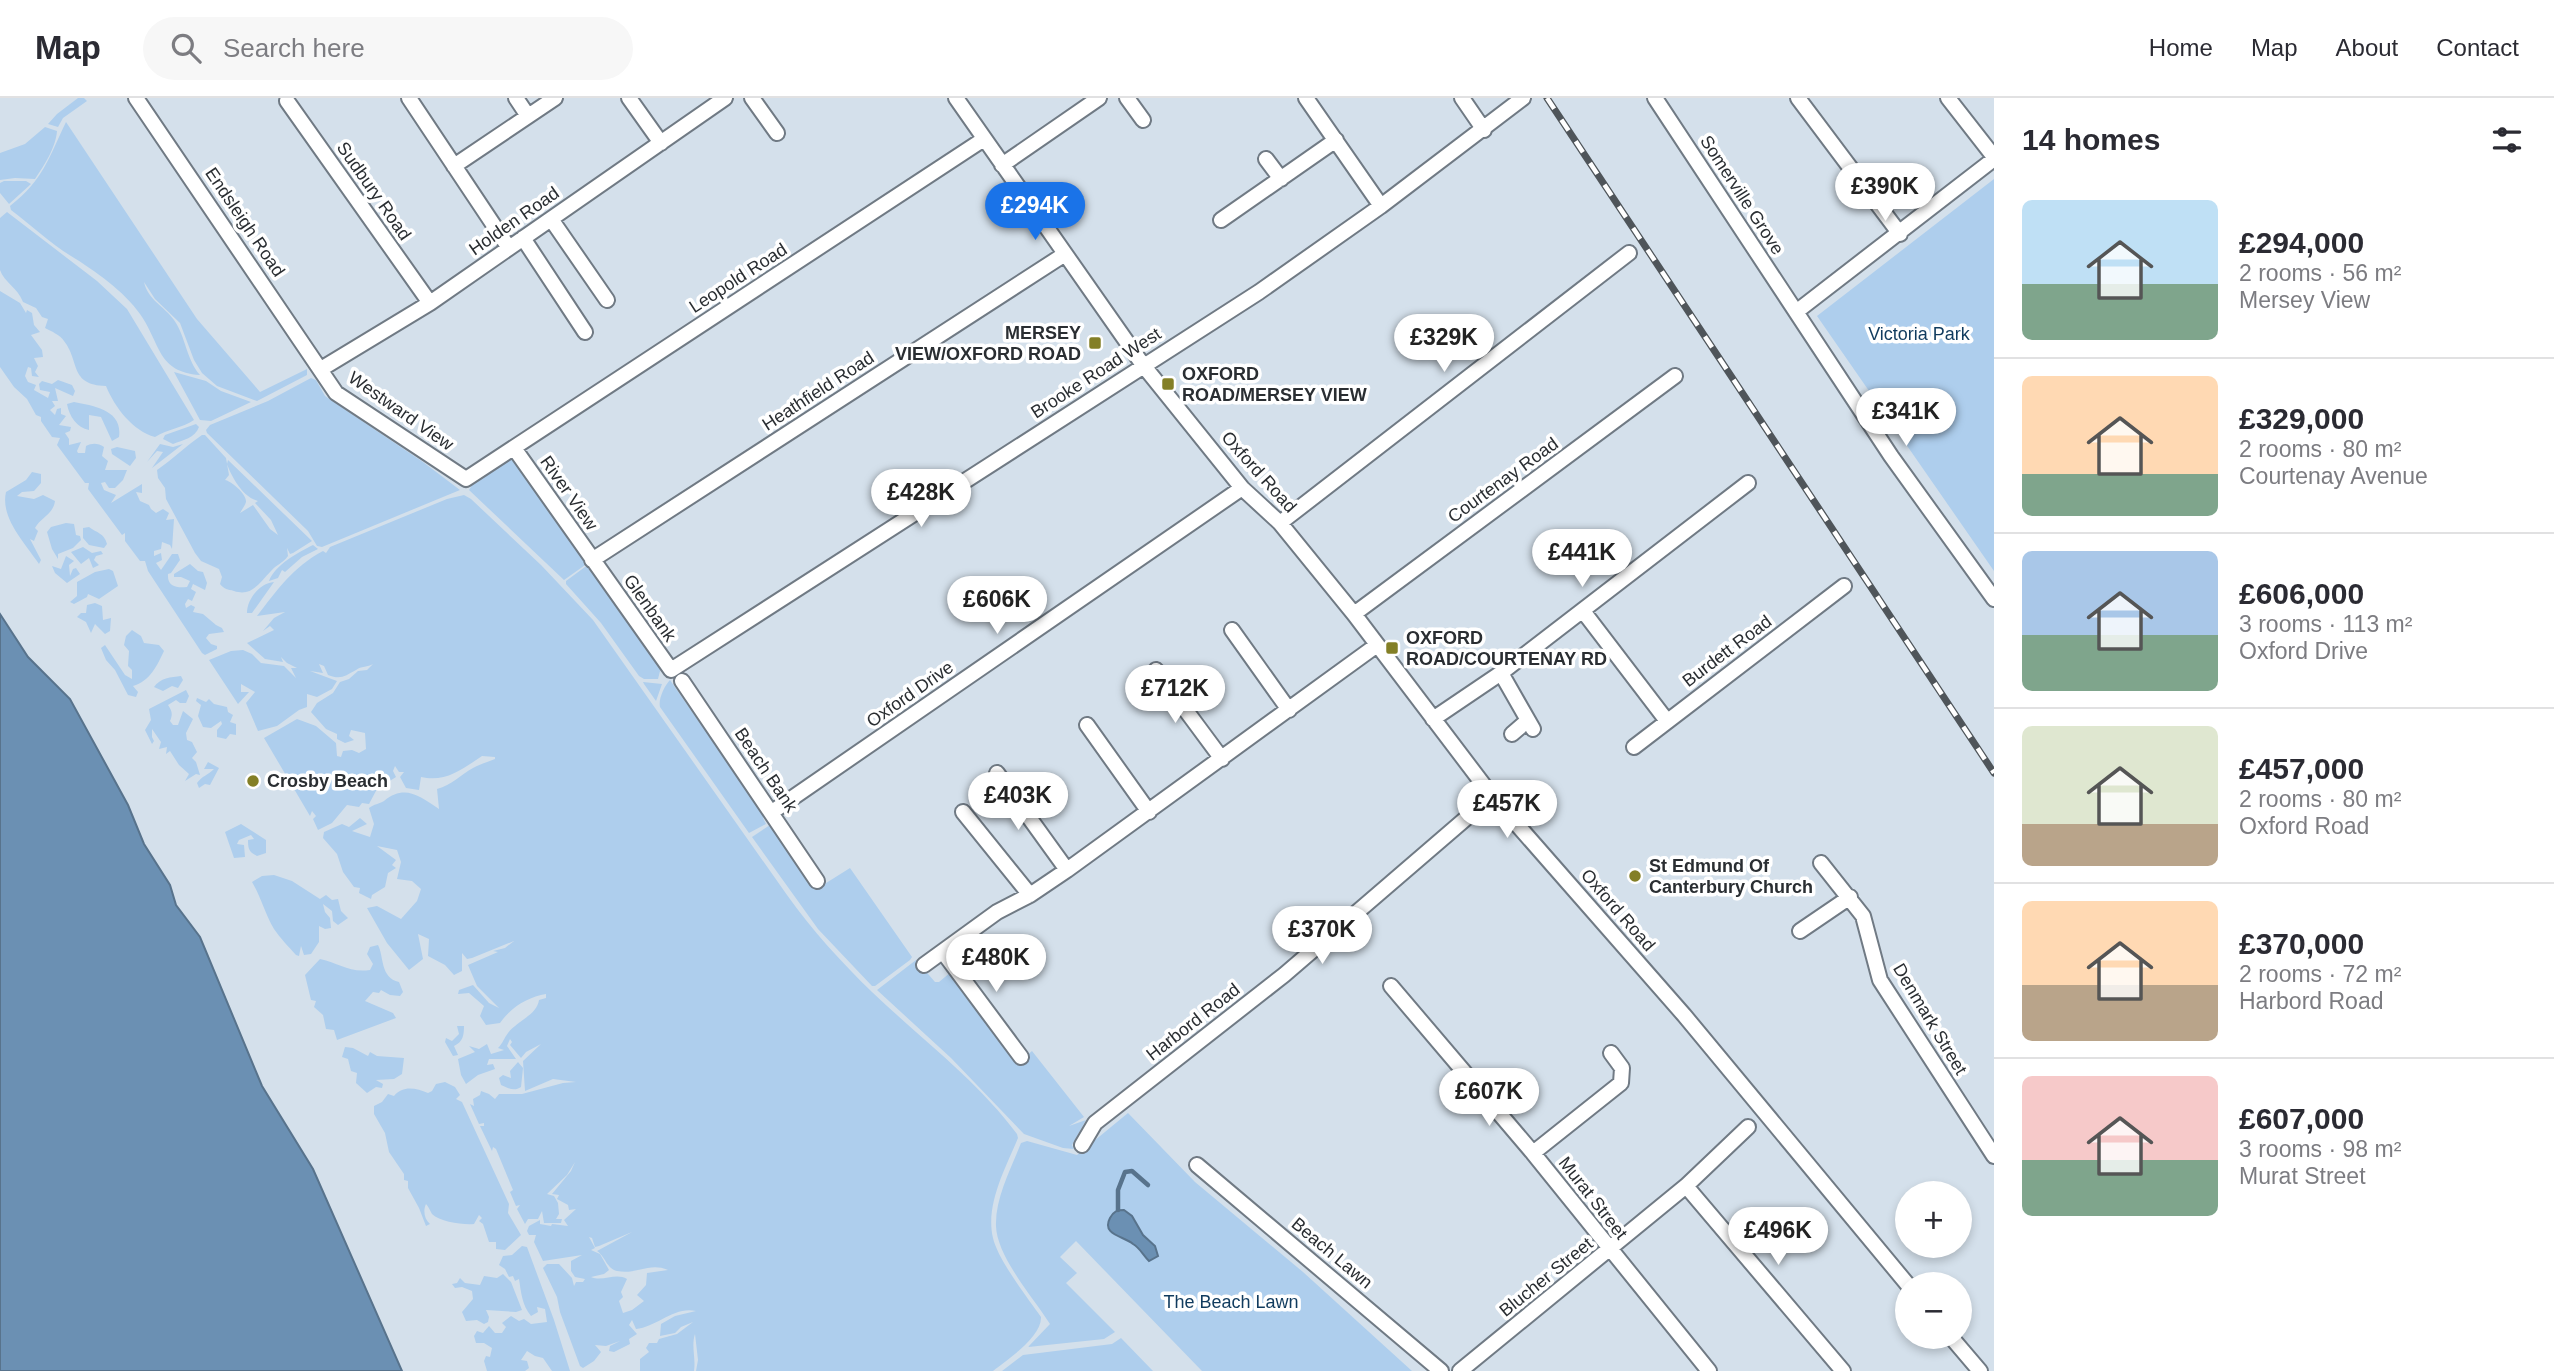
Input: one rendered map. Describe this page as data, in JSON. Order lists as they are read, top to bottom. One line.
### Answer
{"streets":{"street":["Sudbury Road","Somerville Grove","Holden Road","Endsleigh Road","Leopold Road","Brooke Road West","Heathfield Road","Westward View","Oxford Road","Courtenay Road","River View","Glenbank","Burdett Road","Oxford Drive","Beach Bank","Denmark Street","Harbord Road","Murat Street","Beach Lawn","Blucher Street"]},"crossings":[["Sudbury Road","Holden Road"],["Holden Road","Endsleigh Road"],["Holden Road","Westward View"],["Endsleigh Road","Westward View"],["Leopold Road","Westward View"],["Leopold Road","Oxford Road"],["Leopold Road","River View"],["Brooke Road West","Oxford Road"],["Brooke Road West","Glenbank"],["Heathfield Road","Oxford Road"],["Heathfield Road","River View"],["Heathfield Road","Glenbank"],["Oxford Road","Courtenay Road"],["Oxford Road","Oxford Drive"],["Oxford Road","Harbord Road"],["River View","Glenbank"],["Oxford Drive","Beach Bank"],["Murat Street","Blucher Street"]],"parks":["Victoria Park","The Beach Lawn"],"places":{"transit":["MERSEY VIEW/OXFORD ROAD","OXFORD ROAD/MERSEY VIEW","OXFORD ROAD/COURTENAY RD"],"other":["Crosby Beach","St Edmund Of Canterbury Church"]},"page":{"header":"Map","search":"Search here","nav":["Home","Map","About","Contact"],"heading":"14 homes","price":["£390K","£294K","£329K","£341K","£428K","£441K","£606K","£712K","£403K","£457K","£370K","£480K","£607K","£496K"],"list":[{"name":"£294,000","note":"2 rooms · 56 m² · Mersey View"},{"name":"£329,000","note":"2 rooms · 80 m² · Courtenay Avenue"},{"name":"£606,000","note":"3 rooms · 113 m² · Oxford Drive"},{"name":"£457,000","note":"2 rooms · 80 m² · Oxford Road"},{"name":"£370,000","note":"2 rooms · 72 m² · Harbord Road"},{"name":"£607,000","note":"3 rooms · 98 m² · Murat Street"}],"map_buttons":["+","−"]}}
